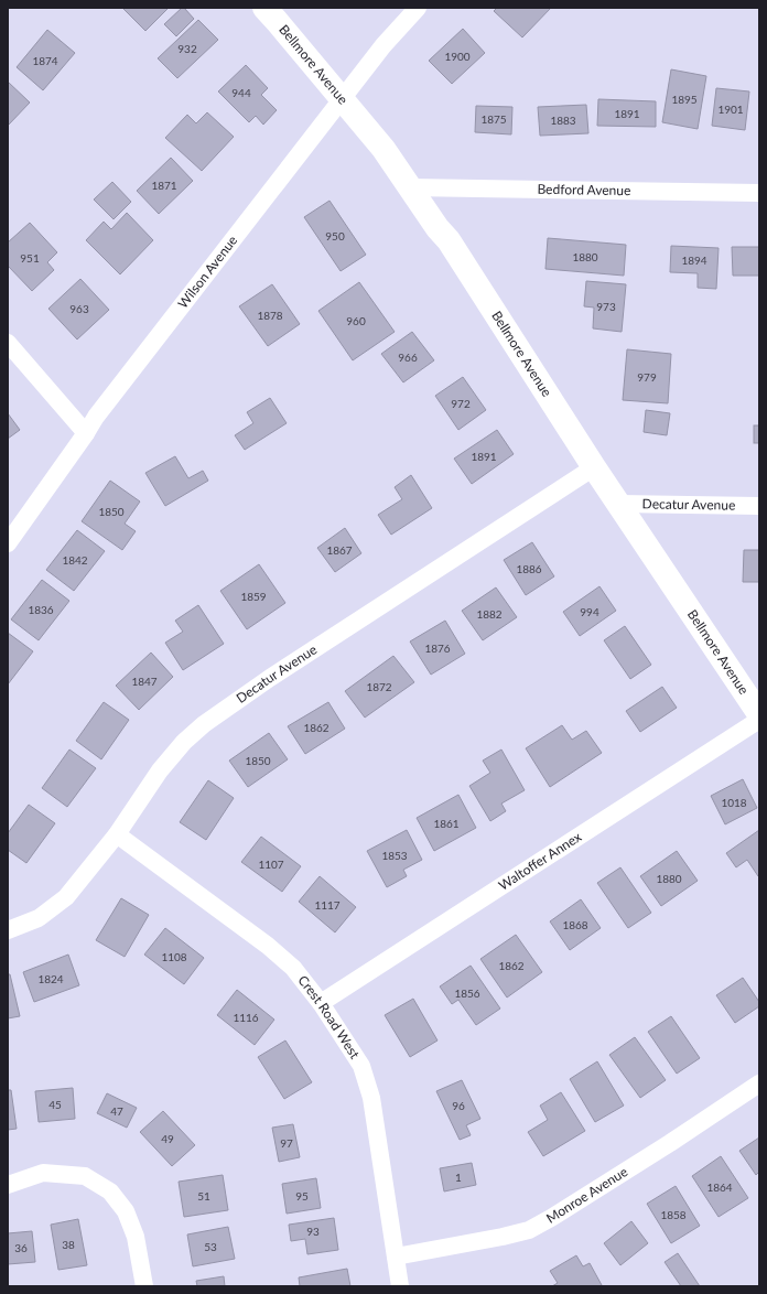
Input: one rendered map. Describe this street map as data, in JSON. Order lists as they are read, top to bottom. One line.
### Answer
{"streets":{"main road":["Bellmore Avenue"],"street":["Bedford Avenue","Wilson Avenue","Decatur Avenue","Waltoffer Annex","Crest Road West","Monroe Avenue"]},"crossings":[["Bellmore Avenue","Bedford Avenue"],["Bellmore Avenue","Wilson Avenue"],["Bellmore Avenue","Decatur Avenue"],["Decatur Avenue","Crest Road West"],["Waltoffer Annex","Crest Road West"],["Crest Road West","Monroe Avenue"]],"house_numbers":["932","1900","1874","944","1895","1901","1891","1875","1883","1871","950","1880","951","1894","973","963","1878","960","966","979","972","1891","1850","1867","1842","1886","1859","1836","994","1882","1876","1847","1872","1862","1850","1018","1861","1853","1107","1880","1117","1868","1108","1862","1824","1856","1116","45","96","47","49","97","1","1864","51","95","1858","93","38","53","36"]}
